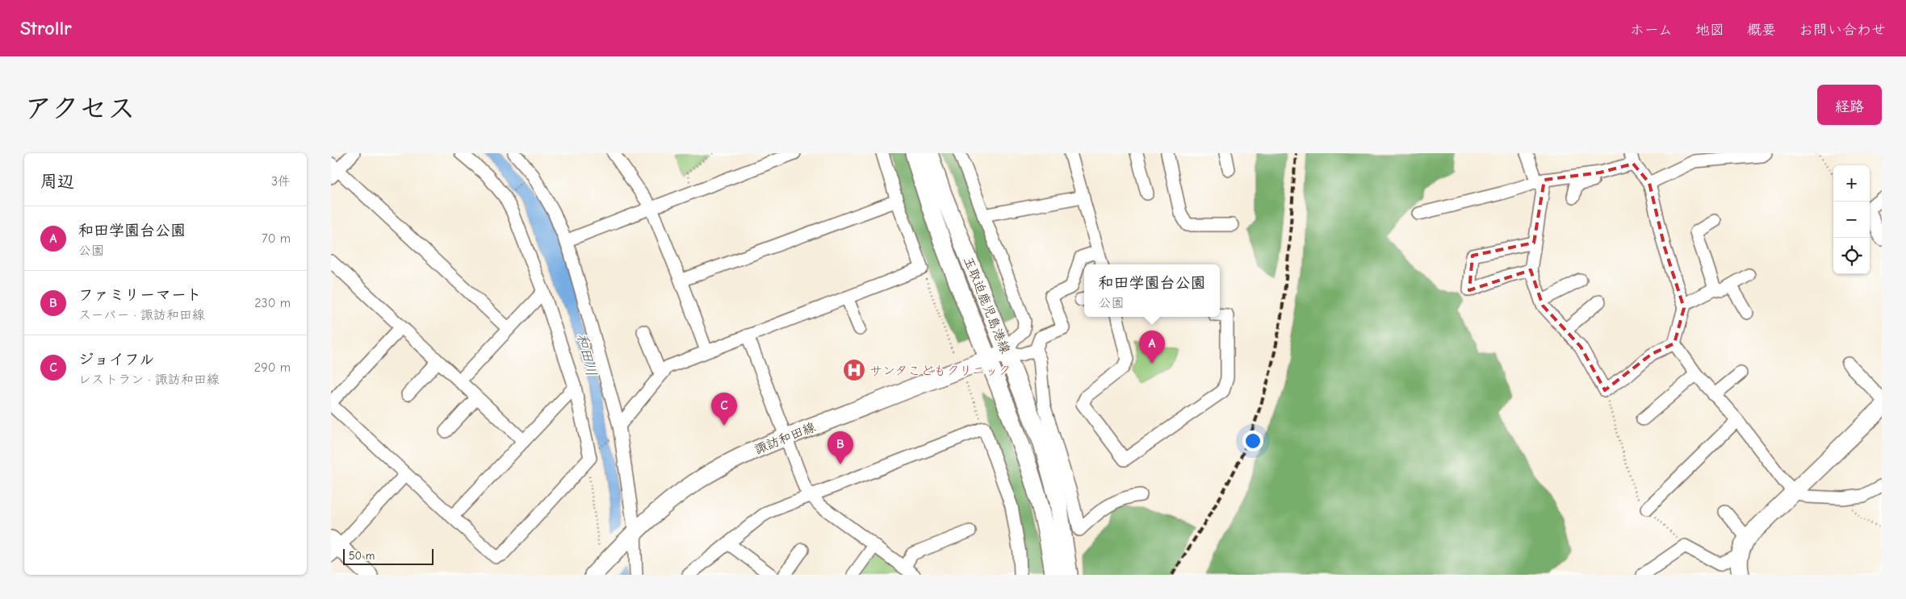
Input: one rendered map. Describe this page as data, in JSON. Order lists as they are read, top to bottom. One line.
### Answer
{"streets":{"main road":["玉取迫鹿児島港線","諏訪和田線"]},"crossings":[["玉取迫鹿児島港線","諏訪和田線"]],"water":["和田川"],"places":{"hospital":["サンタこどもクリニック"]},"scale_bar":"50 m","page":{"header":"Strollr","nav":["ホーム","地図","概要","お問い合わせ"],"title":"アクセス","buttons":"経路","heading":["周辺","3件"],"map_buttons":["+","−"],"list":[{"mark":"A","name":"和田学園台公園","note":"公園","value":"70 m"},{"mark":"B","name":"ファミリーマート","note":"スーパー · 諏訪和田線","value":"230 m"},{"mark":"C","name":"ジョイフル","note":"レストラン · 諏訪和田線","value":"290 m"}],"popup":["和田学園台公園","公園"],"pins":["A","C","B"],"scale":"50 m"}}
